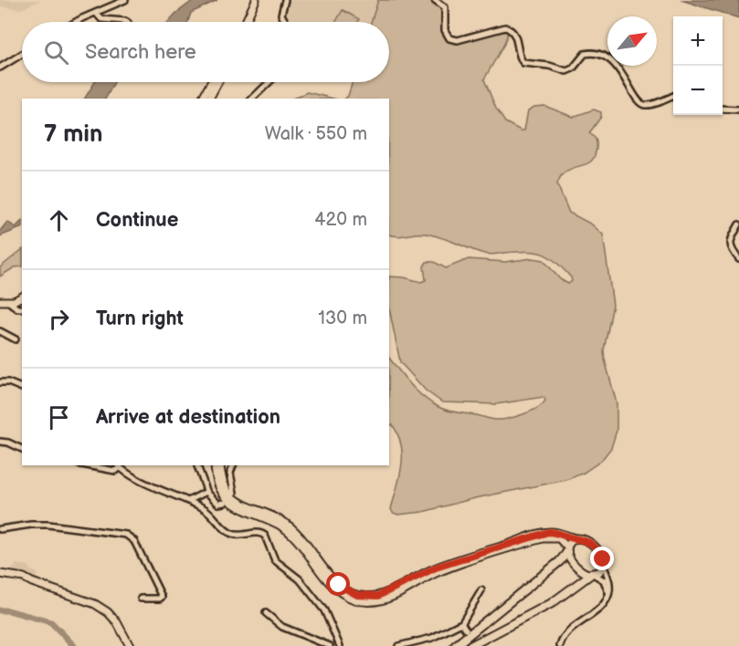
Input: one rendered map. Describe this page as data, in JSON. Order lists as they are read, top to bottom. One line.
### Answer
{"north":"top right","page":{"map_buttons":["+","−"],"search":"Search here","heading":["7 min","Walk · 550 m"],"list":[["Continue","420 m"],["Turn right","130 m"],"Arrive at destination"]}}
